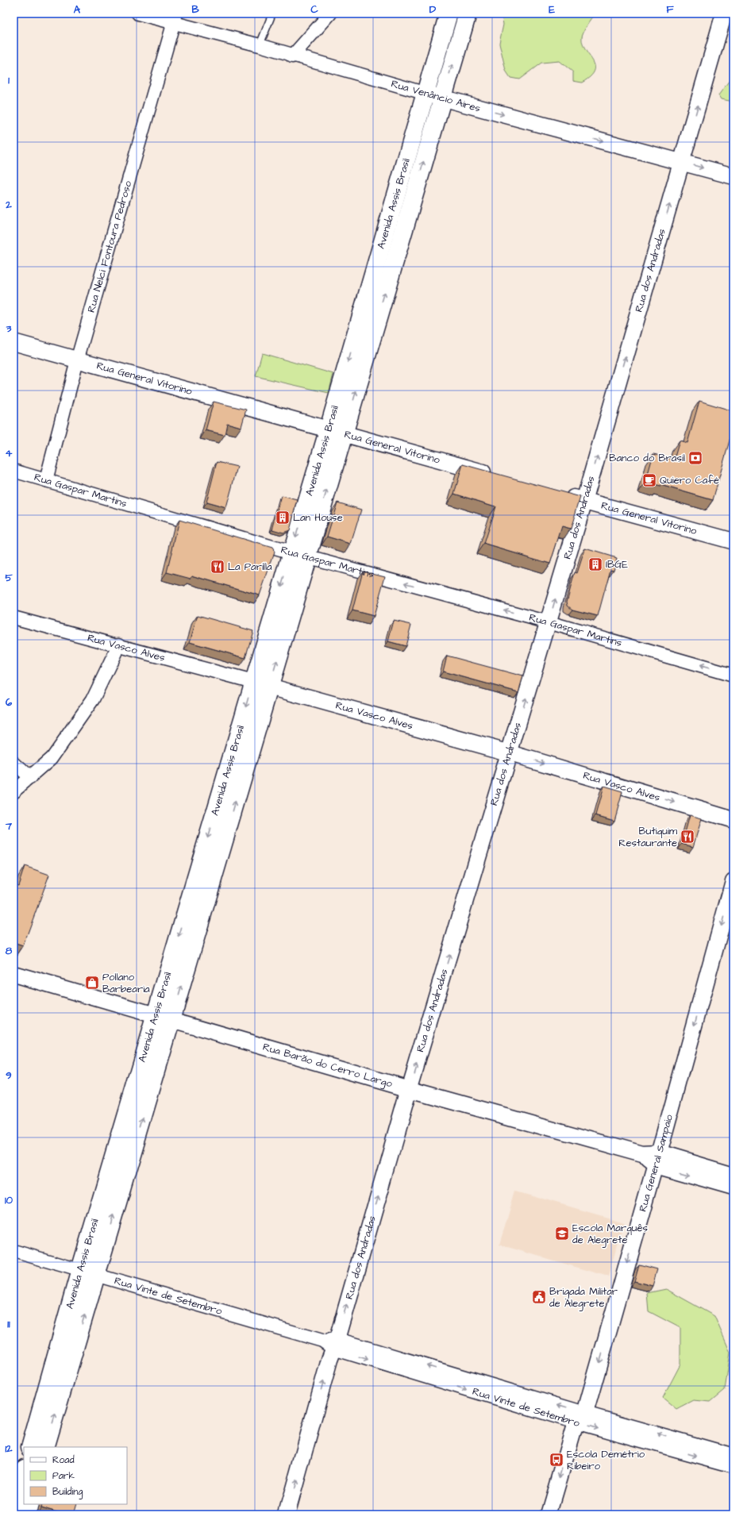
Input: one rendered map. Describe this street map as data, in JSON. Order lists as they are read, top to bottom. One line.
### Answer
{"streets":{"main road":["Avenida Assis Brasil"],"street":["Rua Venâncio Aires","Rua Nelci Fontoura Pedroso","Rua dos Andradas","Rua General Vitorino","Rua Gaspar Martins","Rua Vasco Alves","Rua Barão do Cerro Largo","Rua General Sampaio","Rua Vinte de Setembro"]},"crossings":[["Rua Venâncio Aires","Avenida Assis Brasil"],["Rua Venâncio Aires","Rua Nelci Fontoura Pedroso"],["Rua Venâncio Aires","Rua dos Andradas"],["Avenida Assis Brasil","Rua General Vitorino"],["Avenida Assis Brasil","Rua Gaspar Martins"],["Avenida Assis Brasil","Rua Vasco Alves"],["Avenida Assis Brasil","Rua Barão do Cerro Largo"],["Avenida Assis Brasil","Rua Vinte de Setembro"],["Rua Nelci Fontoura Pedroso","Rua General Vitorino"],["Rua Nelci Fontoura Pedroso","Rua Gaspar Martins"],["Rua dos Andradas","Rua General Vitorino"],["Rua dos Andradas","Rua Gaspar Martins"],["Rua dos Andradas","Rua Vasco Alves"],["Rua dos Andradas","Rua Barão do Cerro Largo"],["Rua dos Andradas","Rua Vinte de Setembro"],["Rua Barão do Cerro Largo","Rua General Sampaio"],["Rua General Sampaio","Rua Vinte de Setembro"]],"one_way":["Rua Venâncio Aires","Rua dos Andradas","Rua Gaspar Martins","Rua General Sampaio"],"places":{"bank":["Banco do Brasil"],"cafe":["Quiero Café"],"building":["Lan House","IBGE"],"restaurant":["La Parilla","Butiquim Restaurante"],"shop":["Pollano Barbearia"],"school or university":["Escola Marquês de Alegrete"],"public building":["Brigada Militar de Alegrete"],"bus stop":["Escola Demétrio Ribeiro"]},"legend":["Road","Park","Building"],"grid":{"columns":["A","B","C","D","E","F"],"rows":["1","2","3","4","5","6","7","8","9","10","11","12"]}}
